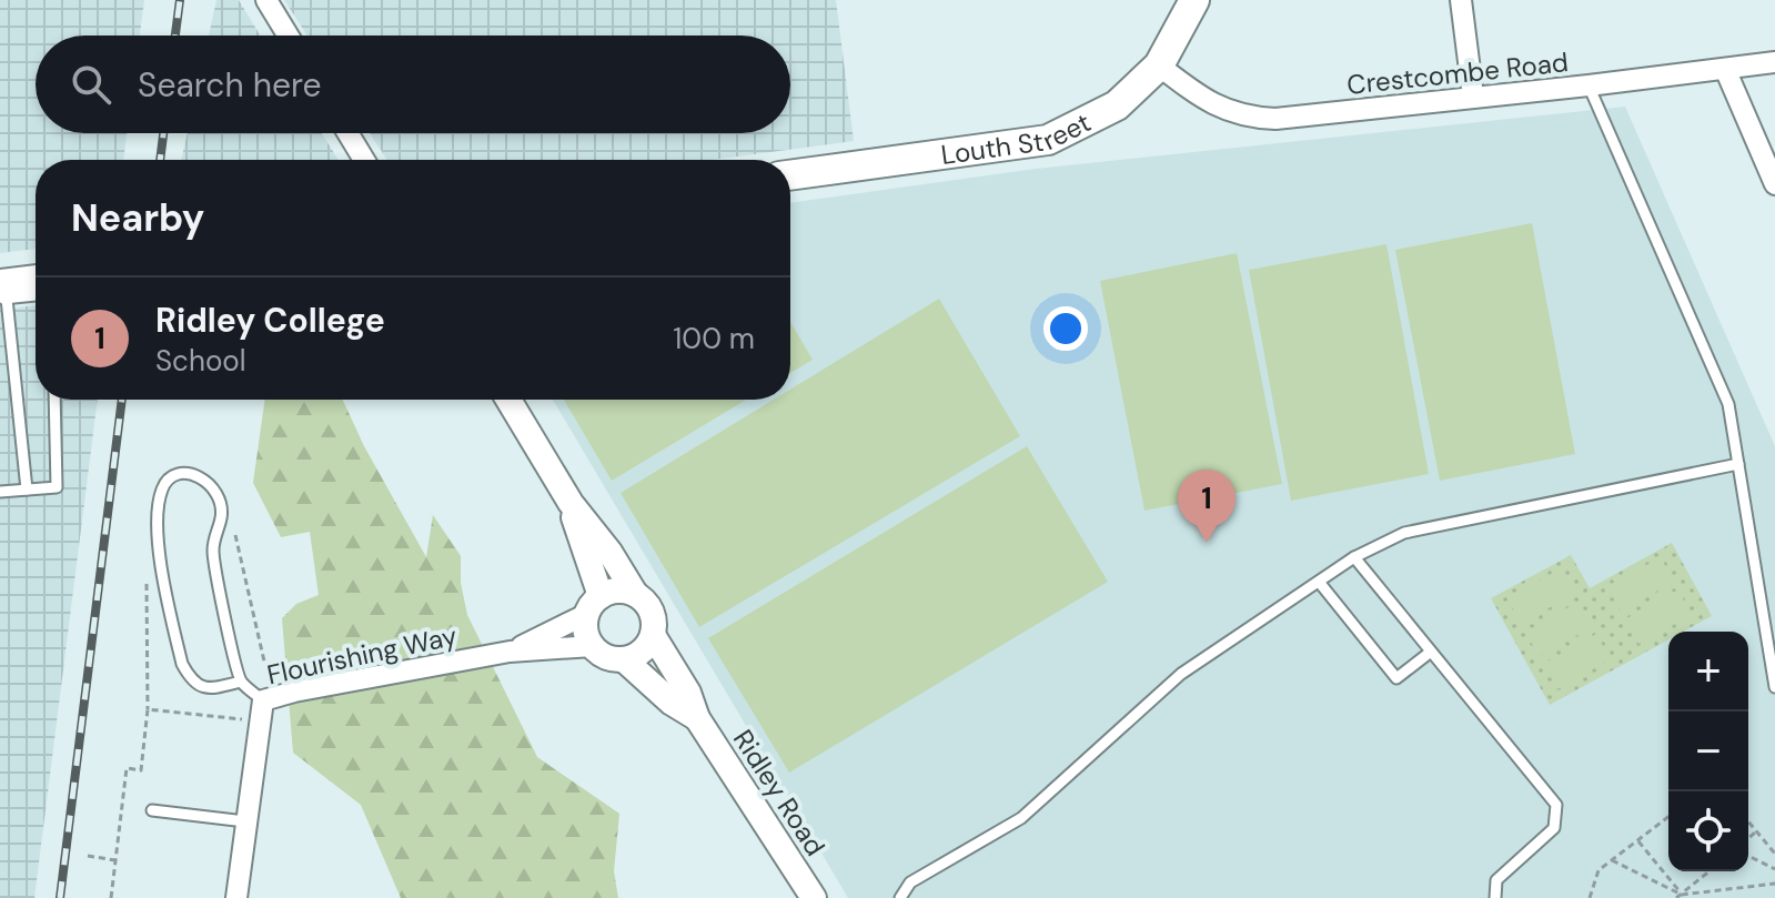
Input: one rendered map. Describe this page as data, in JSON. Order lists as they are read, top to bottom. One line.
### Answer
{"streets":{"main road":["Louth Street"],"street":["Crestcombe Road","Flourishing Way","Ridley Road"]},"crossings":[["Crestcombe Road","Louth Street"],["Flourishing Way","Ridley Road"]],"page":{"search":"Search here","heading":"Nearby","list":[{"mark":"1","name":"Ridley College","note":"School","value":"100 m"}],"pins":"1","map_buttons":["+","−"]}}
